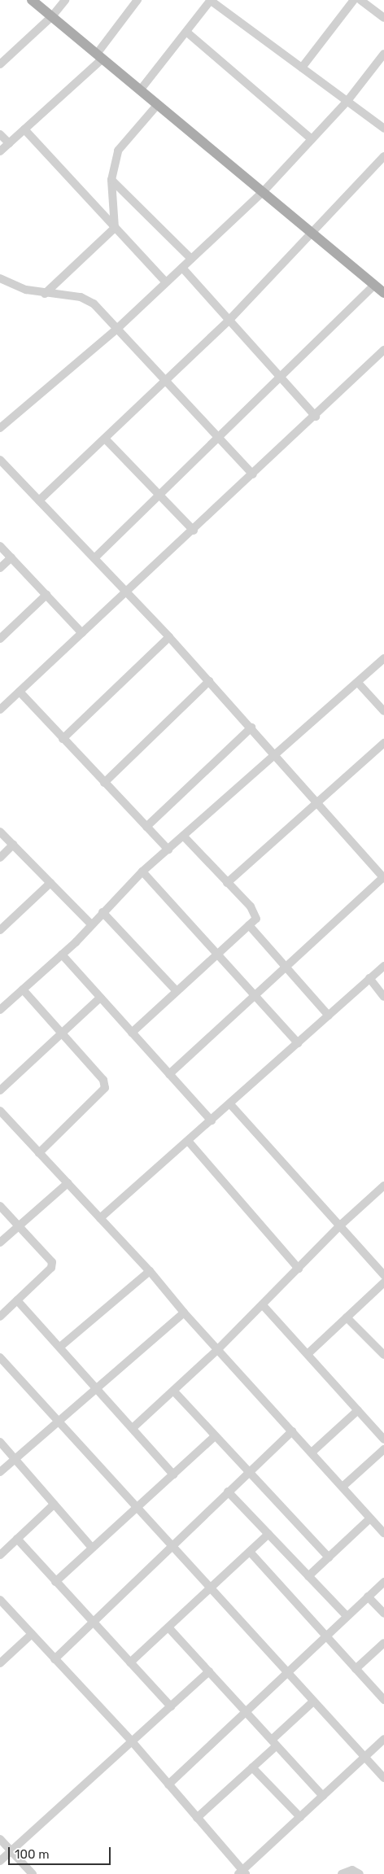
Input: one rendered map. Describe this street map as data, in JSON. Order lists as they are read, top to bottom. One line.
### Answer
{"scale_bar":"100 m"}
